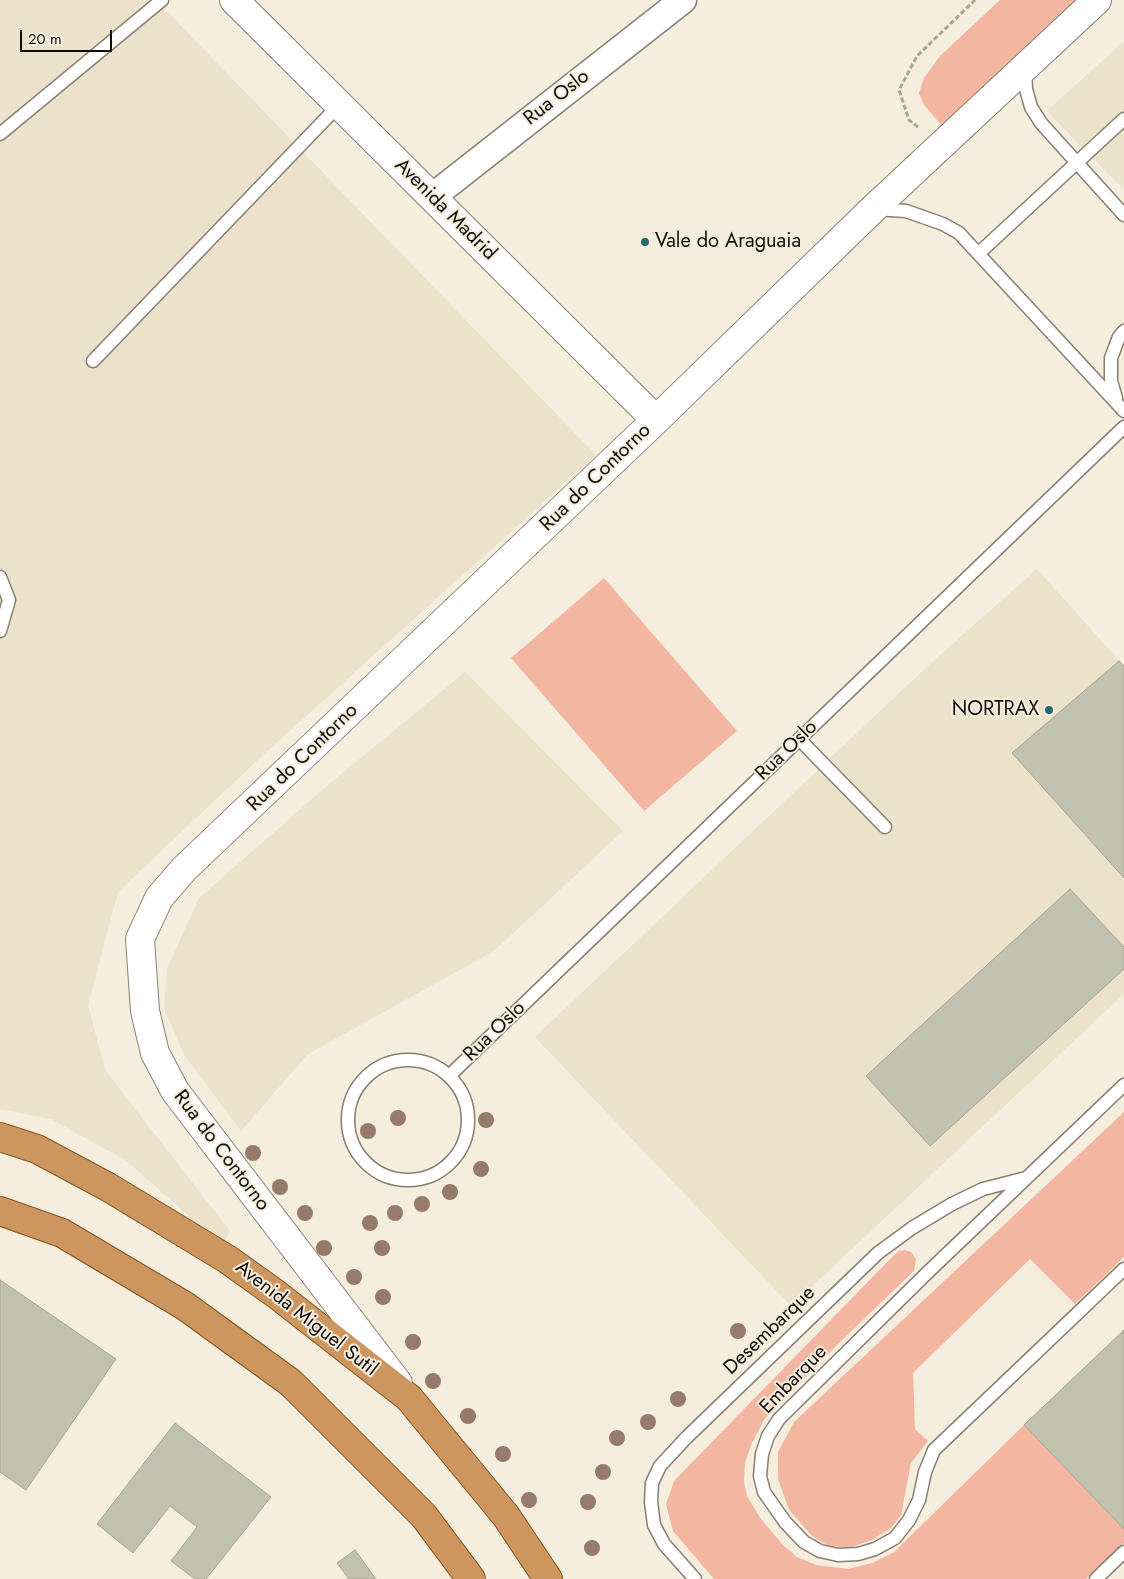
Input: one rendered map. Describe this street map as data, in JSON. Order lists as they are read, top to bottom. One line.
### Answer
{"streets":{"highway":["Avenida Miguel Sutil"],"street":["Rua Oslo","Avenida Madrid","Rua do Contorno"],"lane":["Desembarque","Embarque"]},"crossings":[["Rua Oslo","Avenida Madrid"],["Avenida Madrid","Rua do Contorno"],["Rua do Contorno","Avenida Miguel Sutil"],["Desembarque","Embarque"]],"places":["Vale do Araguaia","NORTRAX"],"scale_bar":"20 m"}
